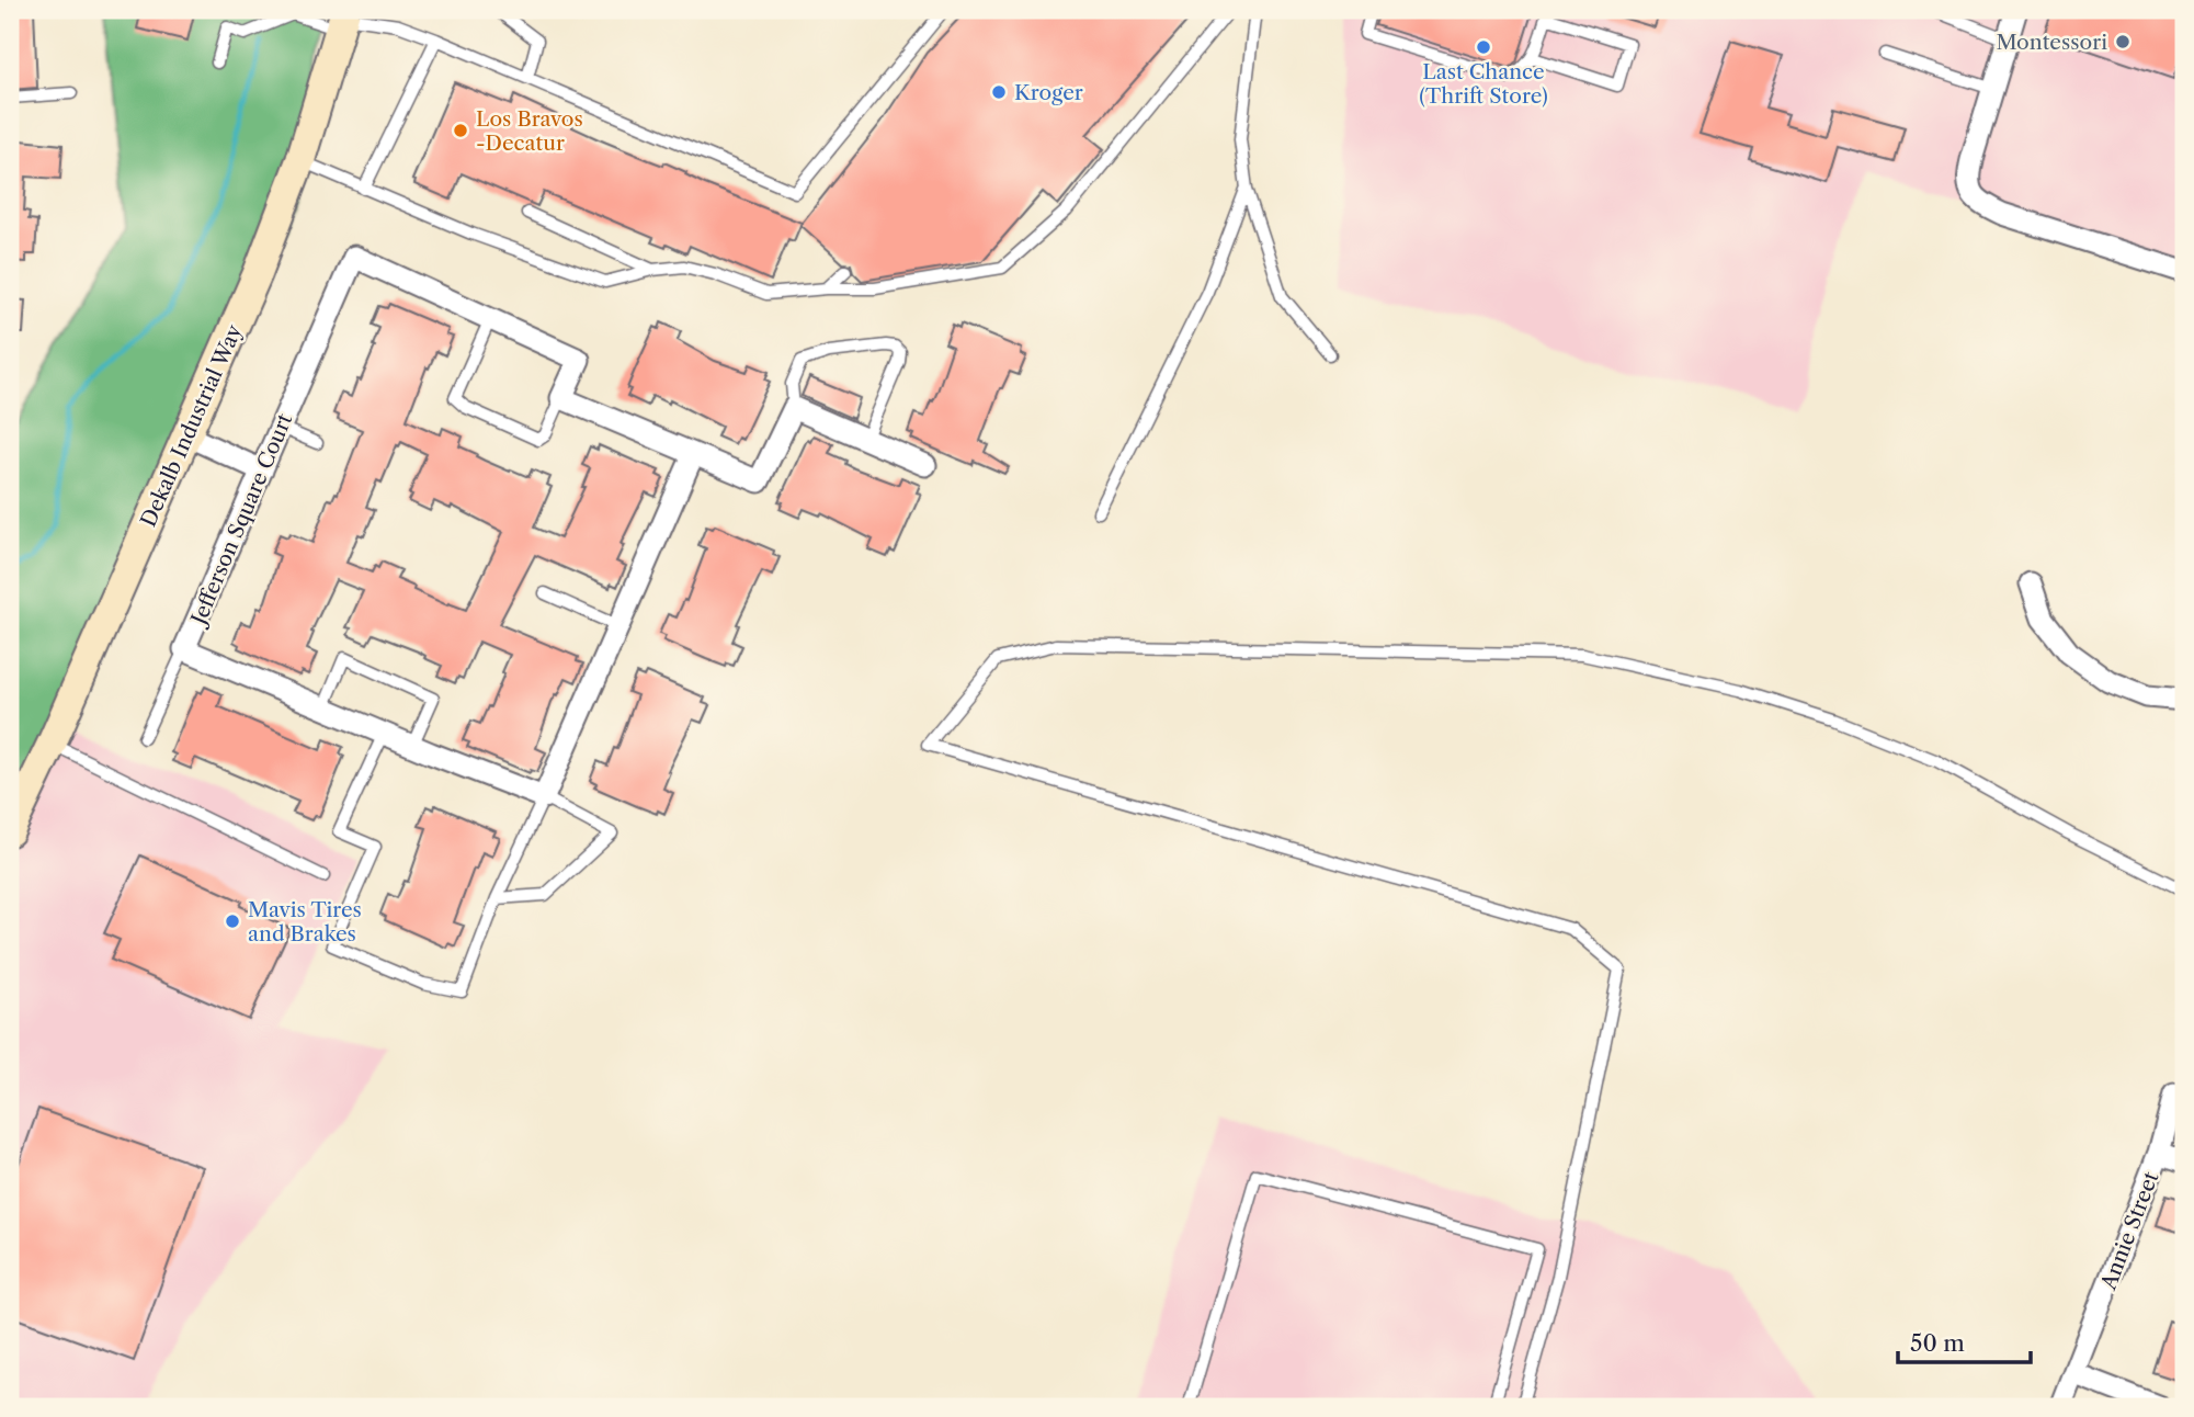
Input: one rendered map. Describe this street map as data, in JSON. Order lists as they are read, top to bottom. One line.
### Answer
{"streets":{"main road":["Dekalb Industrial Way"],"street":["Jefferson Square Court","Annie Street"]},"places":["Montessori","Last Chance (Thrift Store)","Kroger","Los Bravos -Decatur","Mavis Tires and Brakes"],"scale_bar":"50 m"}
